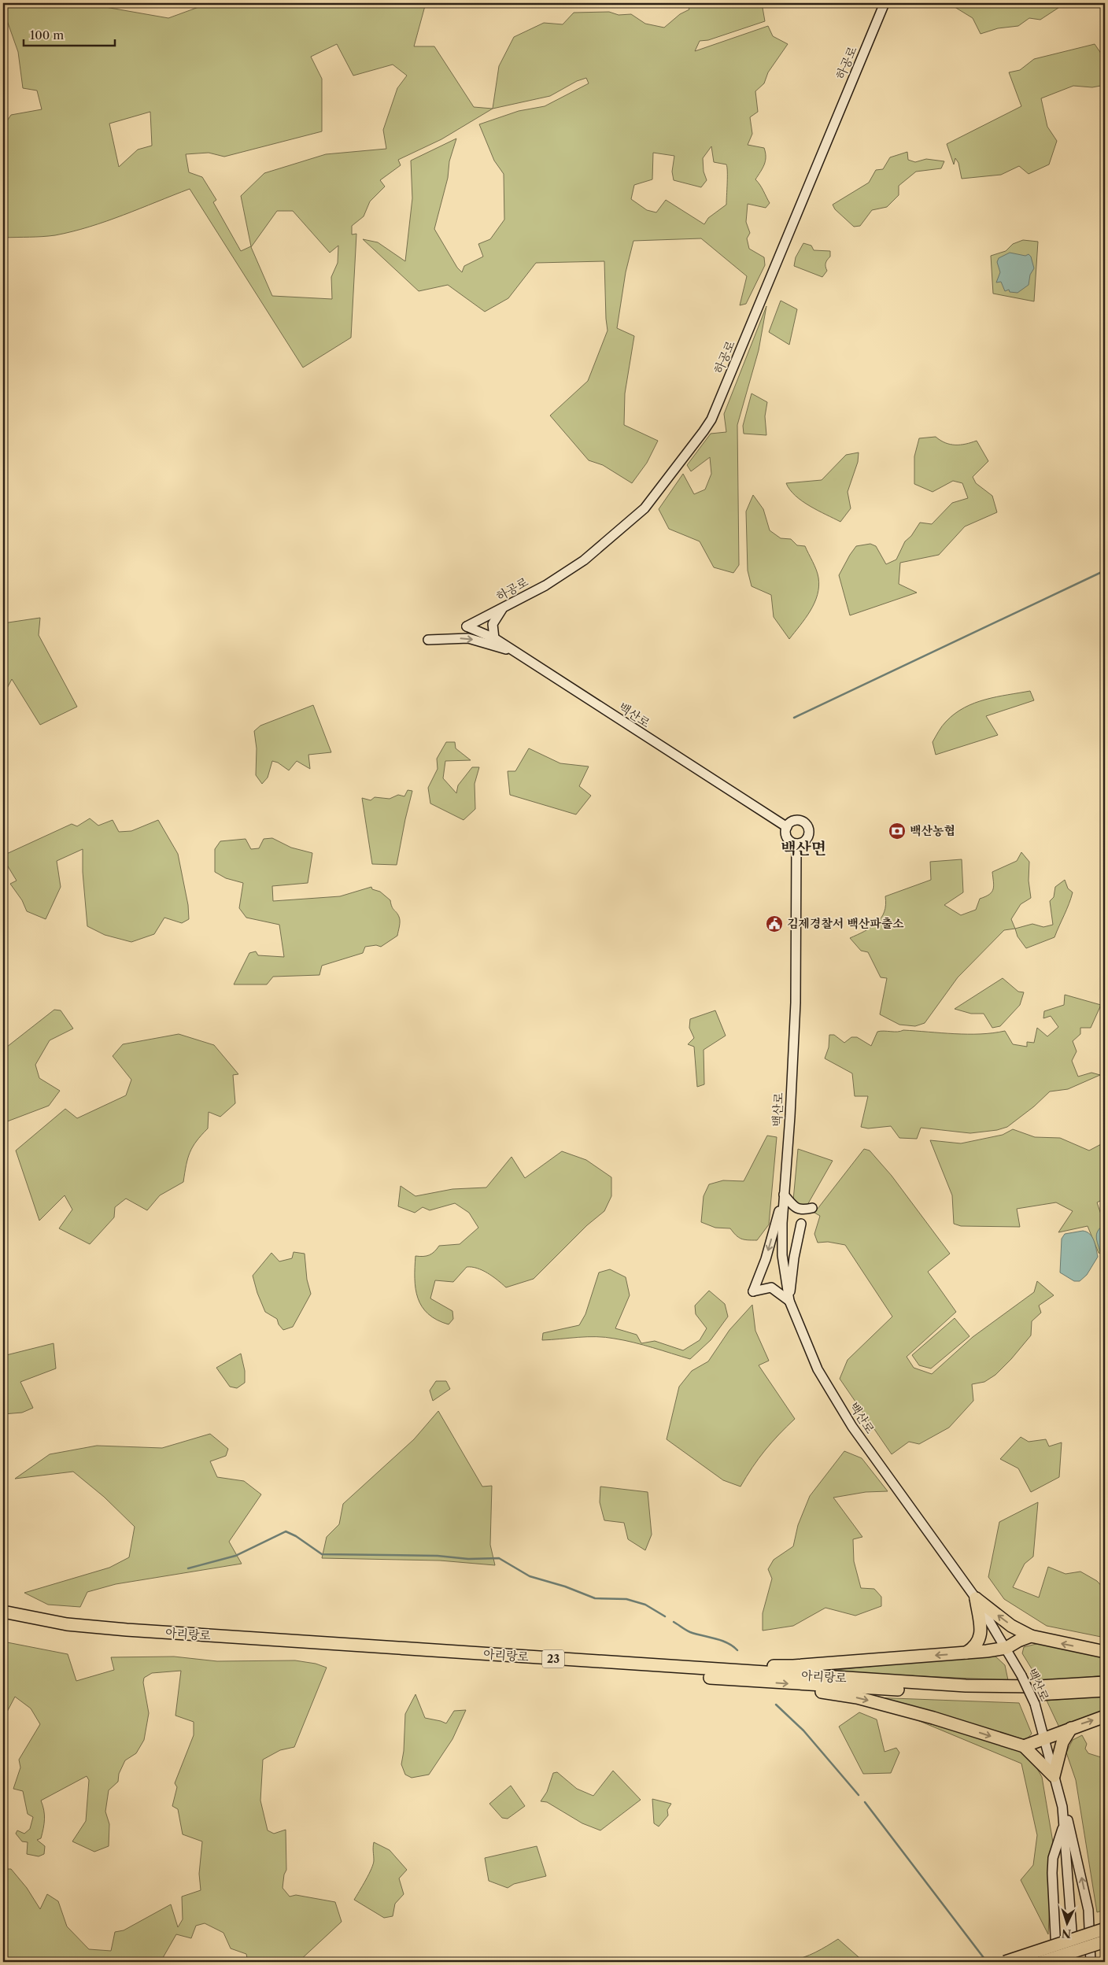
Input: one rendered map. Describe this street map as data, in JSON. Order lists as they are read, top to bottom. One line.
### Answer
{"streets":{"highway":["아리랑로","23"],"main road":["하공로","백산로"]},"crossings":[["하공로","백산로"]],"districts":["백산면"],"places":{"bank":["백산농협"],"public building":["김제경찰서 백산파출소"]},"scale_bar":"100 m","north":"bottom"}
